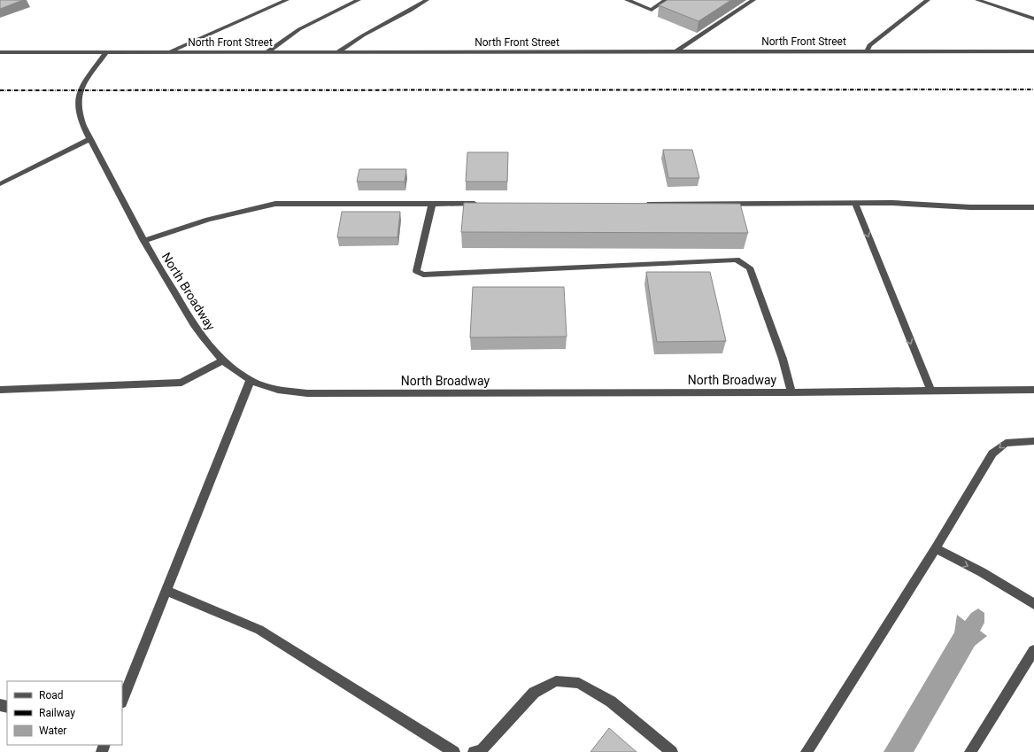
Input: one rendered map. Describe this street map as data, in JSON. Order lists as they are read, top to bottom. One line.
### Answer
{"streets":{"street":["North Front Street","North Broadway"]},"crossings":[["North Front Street","North Broadway"]],"legend":["Road","Railway","Water"]}
